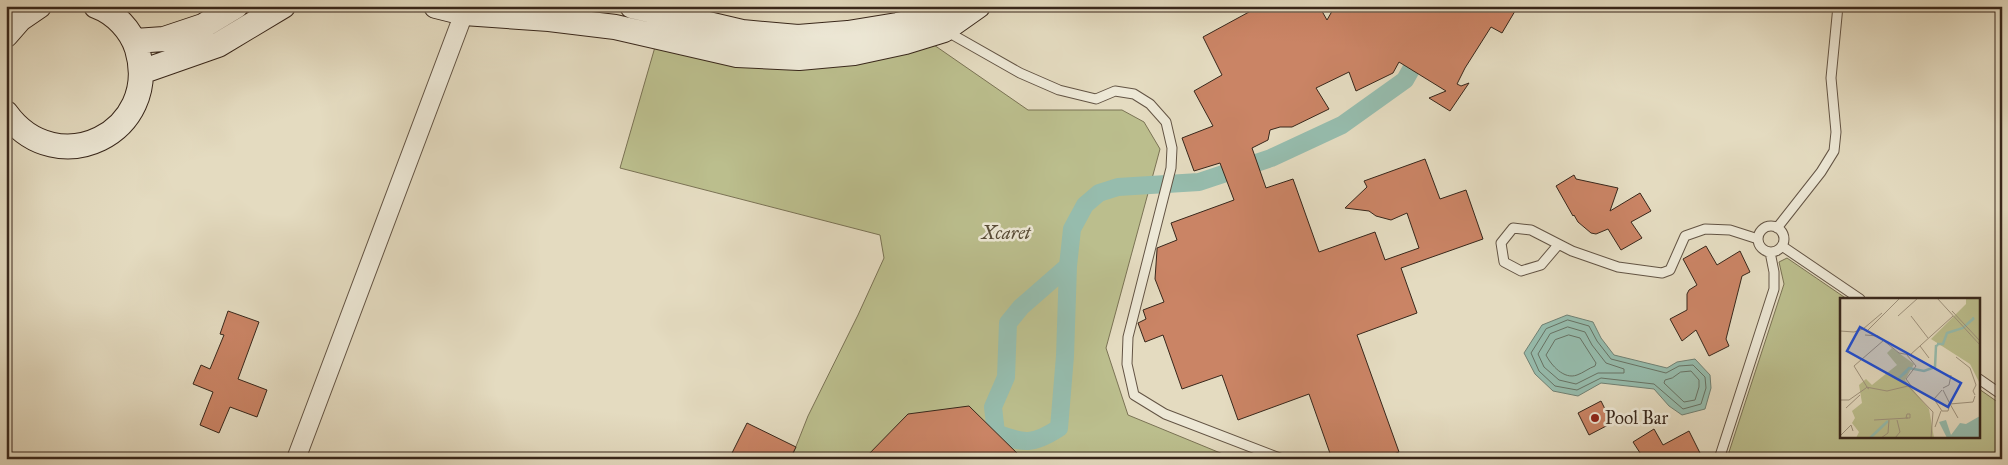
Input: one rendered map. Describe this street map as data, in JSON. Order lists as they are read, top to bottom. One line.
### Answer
{"parks":["Xcaret"],"places":["Pool Bar"]}
